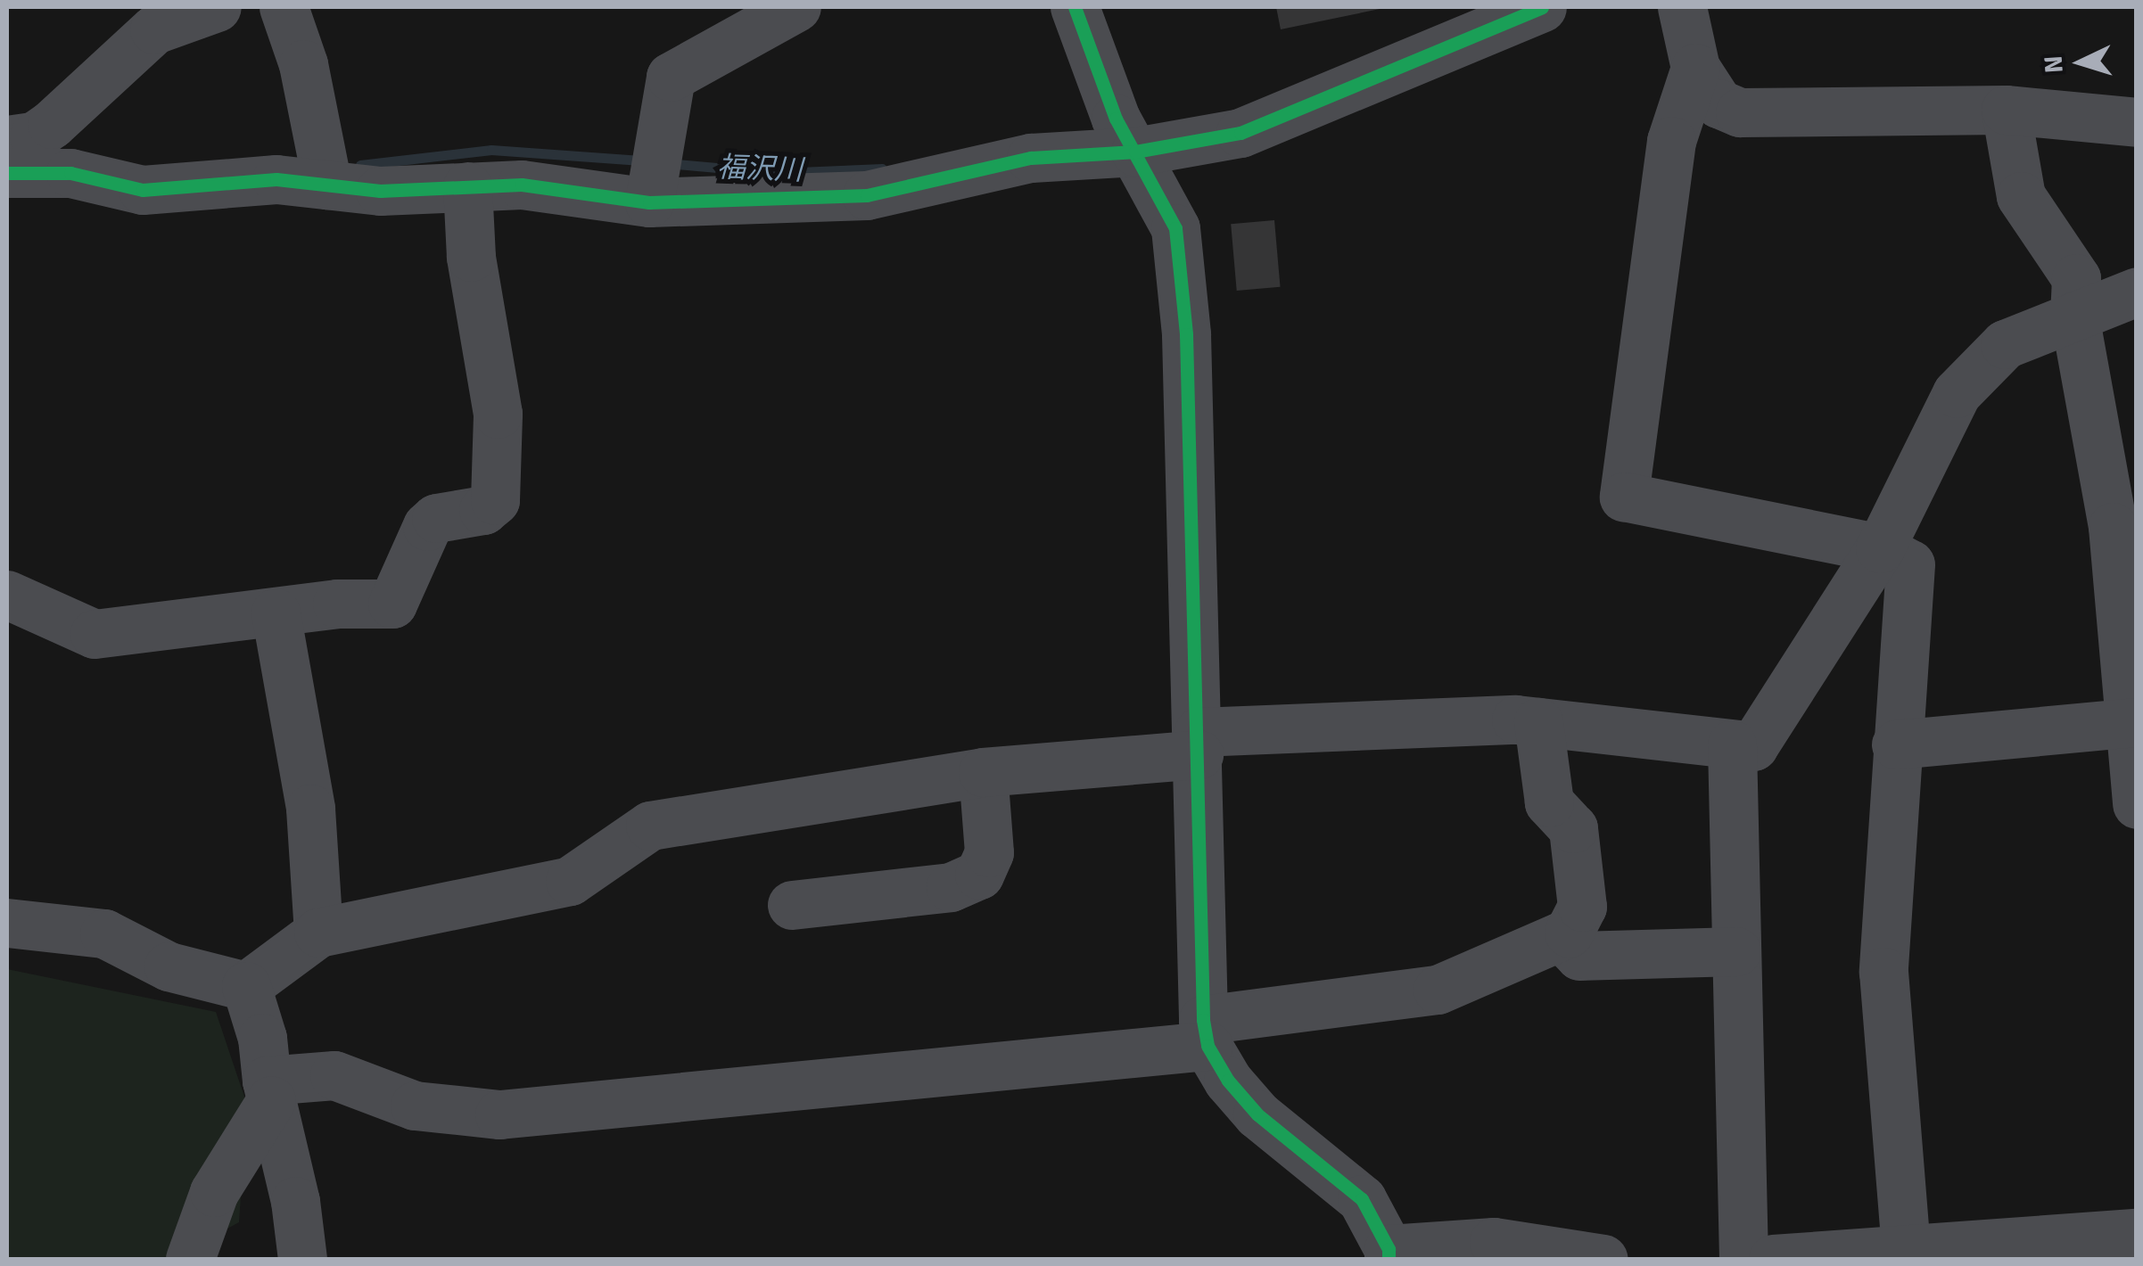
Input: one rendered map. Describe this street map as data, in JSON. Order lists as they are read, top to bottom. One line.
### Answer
{"water":["福沢川"],"north":"left"}
